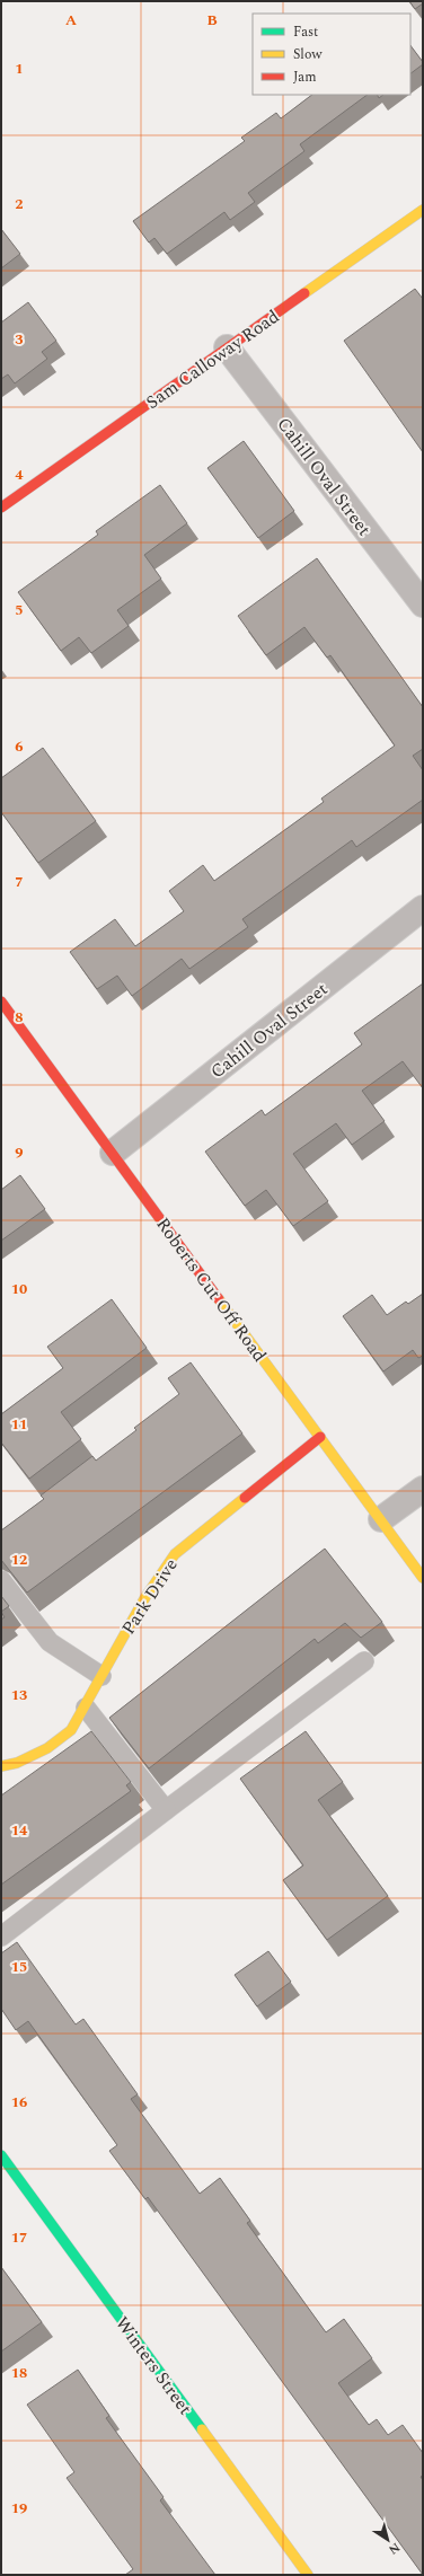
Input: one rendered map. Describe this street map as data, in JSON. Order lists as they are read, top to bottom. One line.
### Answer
{"streets":{"street":["Sam Calloway Road","Cahill Oval Street","Roberts Cut Off Road","Park Drive","Winters Street"]},"crossings":[["Sam Calloway Road","Cahill Oval Street"],["Cahill Oval Street","Roberts Cut Off Road"],["Roberts Cut Off Road","Park Drive"]],"legend":["Fast","Slow","Jam"],"north":"bottom right","grid":{"columns":["A","B"],"rows":["1","2","3","4","5","6","7","8","9","10","11","12","13","14","15","16","17","18","19"]}}
